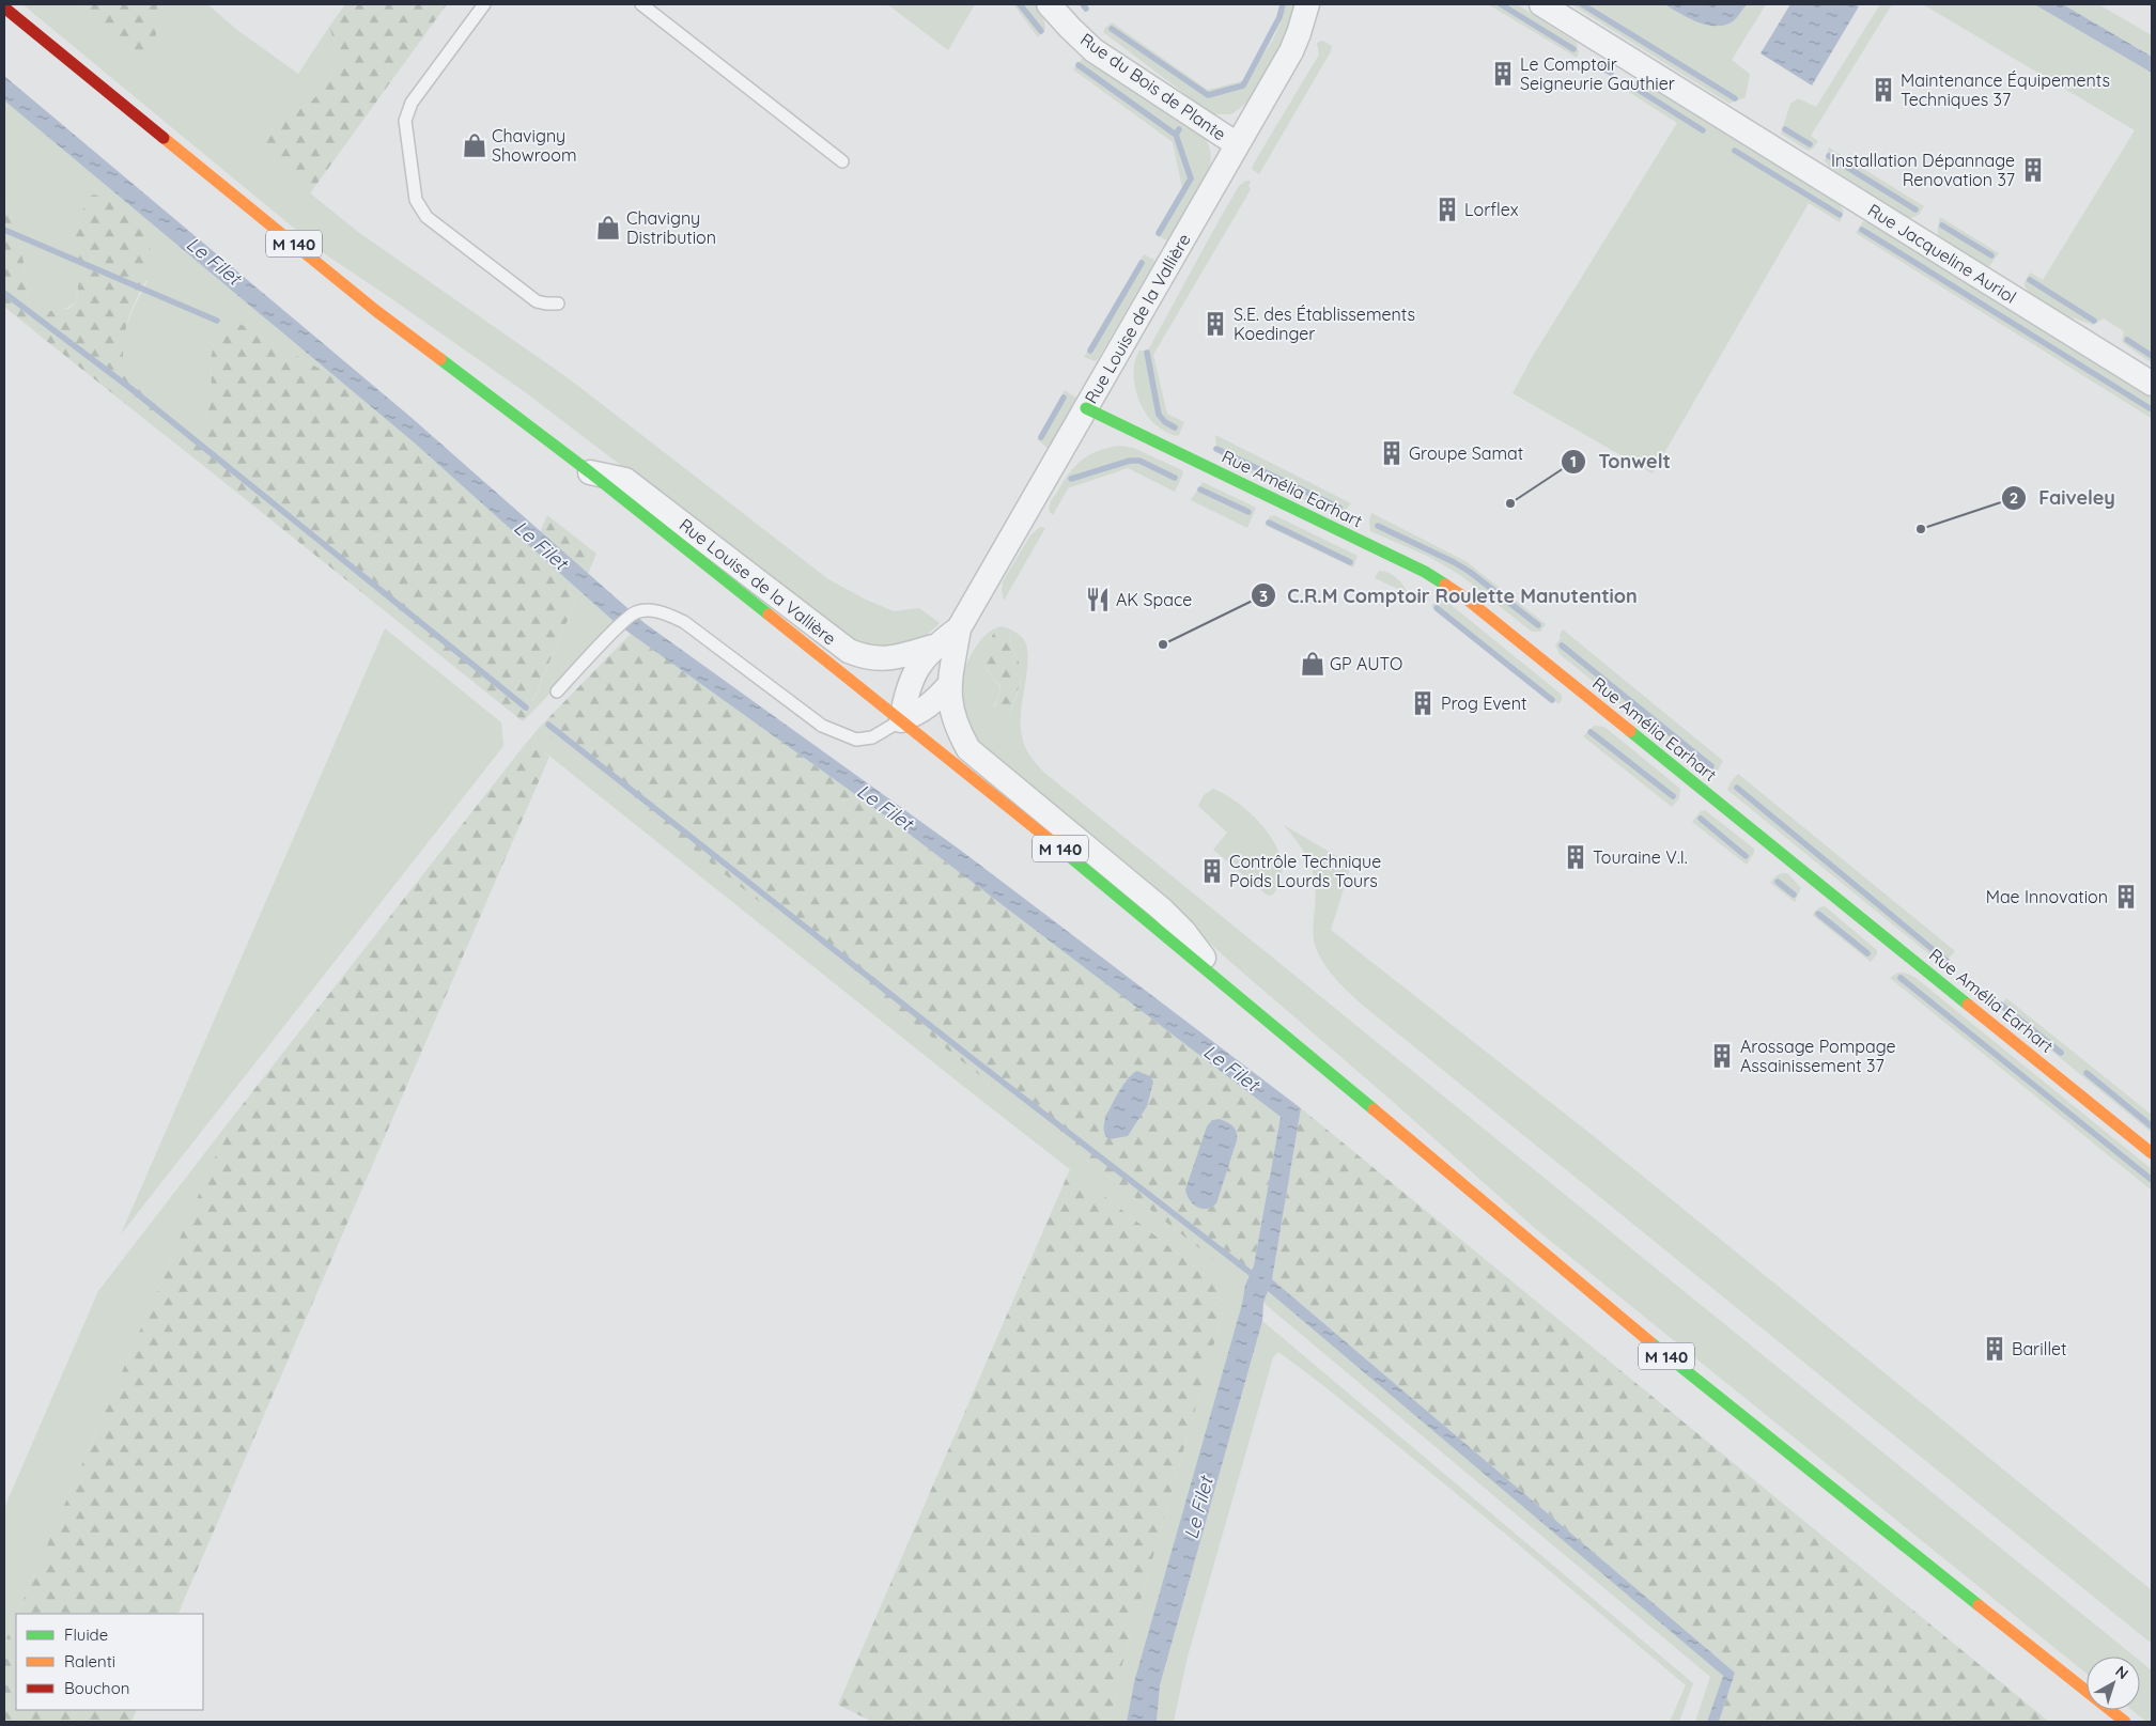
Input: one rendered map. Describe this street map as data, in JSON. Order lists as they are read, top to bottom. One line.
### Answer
{"streets":{"main road":["M 140","Rue Amélia Earhart"],"street":["Rue du Bois de Plante","Rue Jacqueline Auriol","Rue Louise de la Vallière"]},"crossings":[["Rue du Bois de Plante","Rue Louise de la Vallière"],["M 140","Rue Louise de la Vallière"],["Rue Louise de la Vallière","Rue Amélia Earhart"]],"water":["Le Filet"],"places":{"building":["Le Comptoir Seigneurie Gauthier","Maintenance Équipements Techniques 37","Installation Dépannage Renovation 37","Lorflex","S.E. des Établissements Koedinger","Groupe Samat","Prog Event","Touraine V.I.","Contrôle Technique Poids Lourds Tours","Mae Innovation","Arossage Pompage Assainissement 37","Barillet"],"shop":["Chavigny Showroom","Chavigny Distribution","GP AUTO"],"other":["Tonwelt","Faiveley","C.R.M Comptoir Roulette Manutention"],"restaurant":["AK Space"]},"legend":["Fluide","Ralenti","Bouchon"],"north":"top right"}
